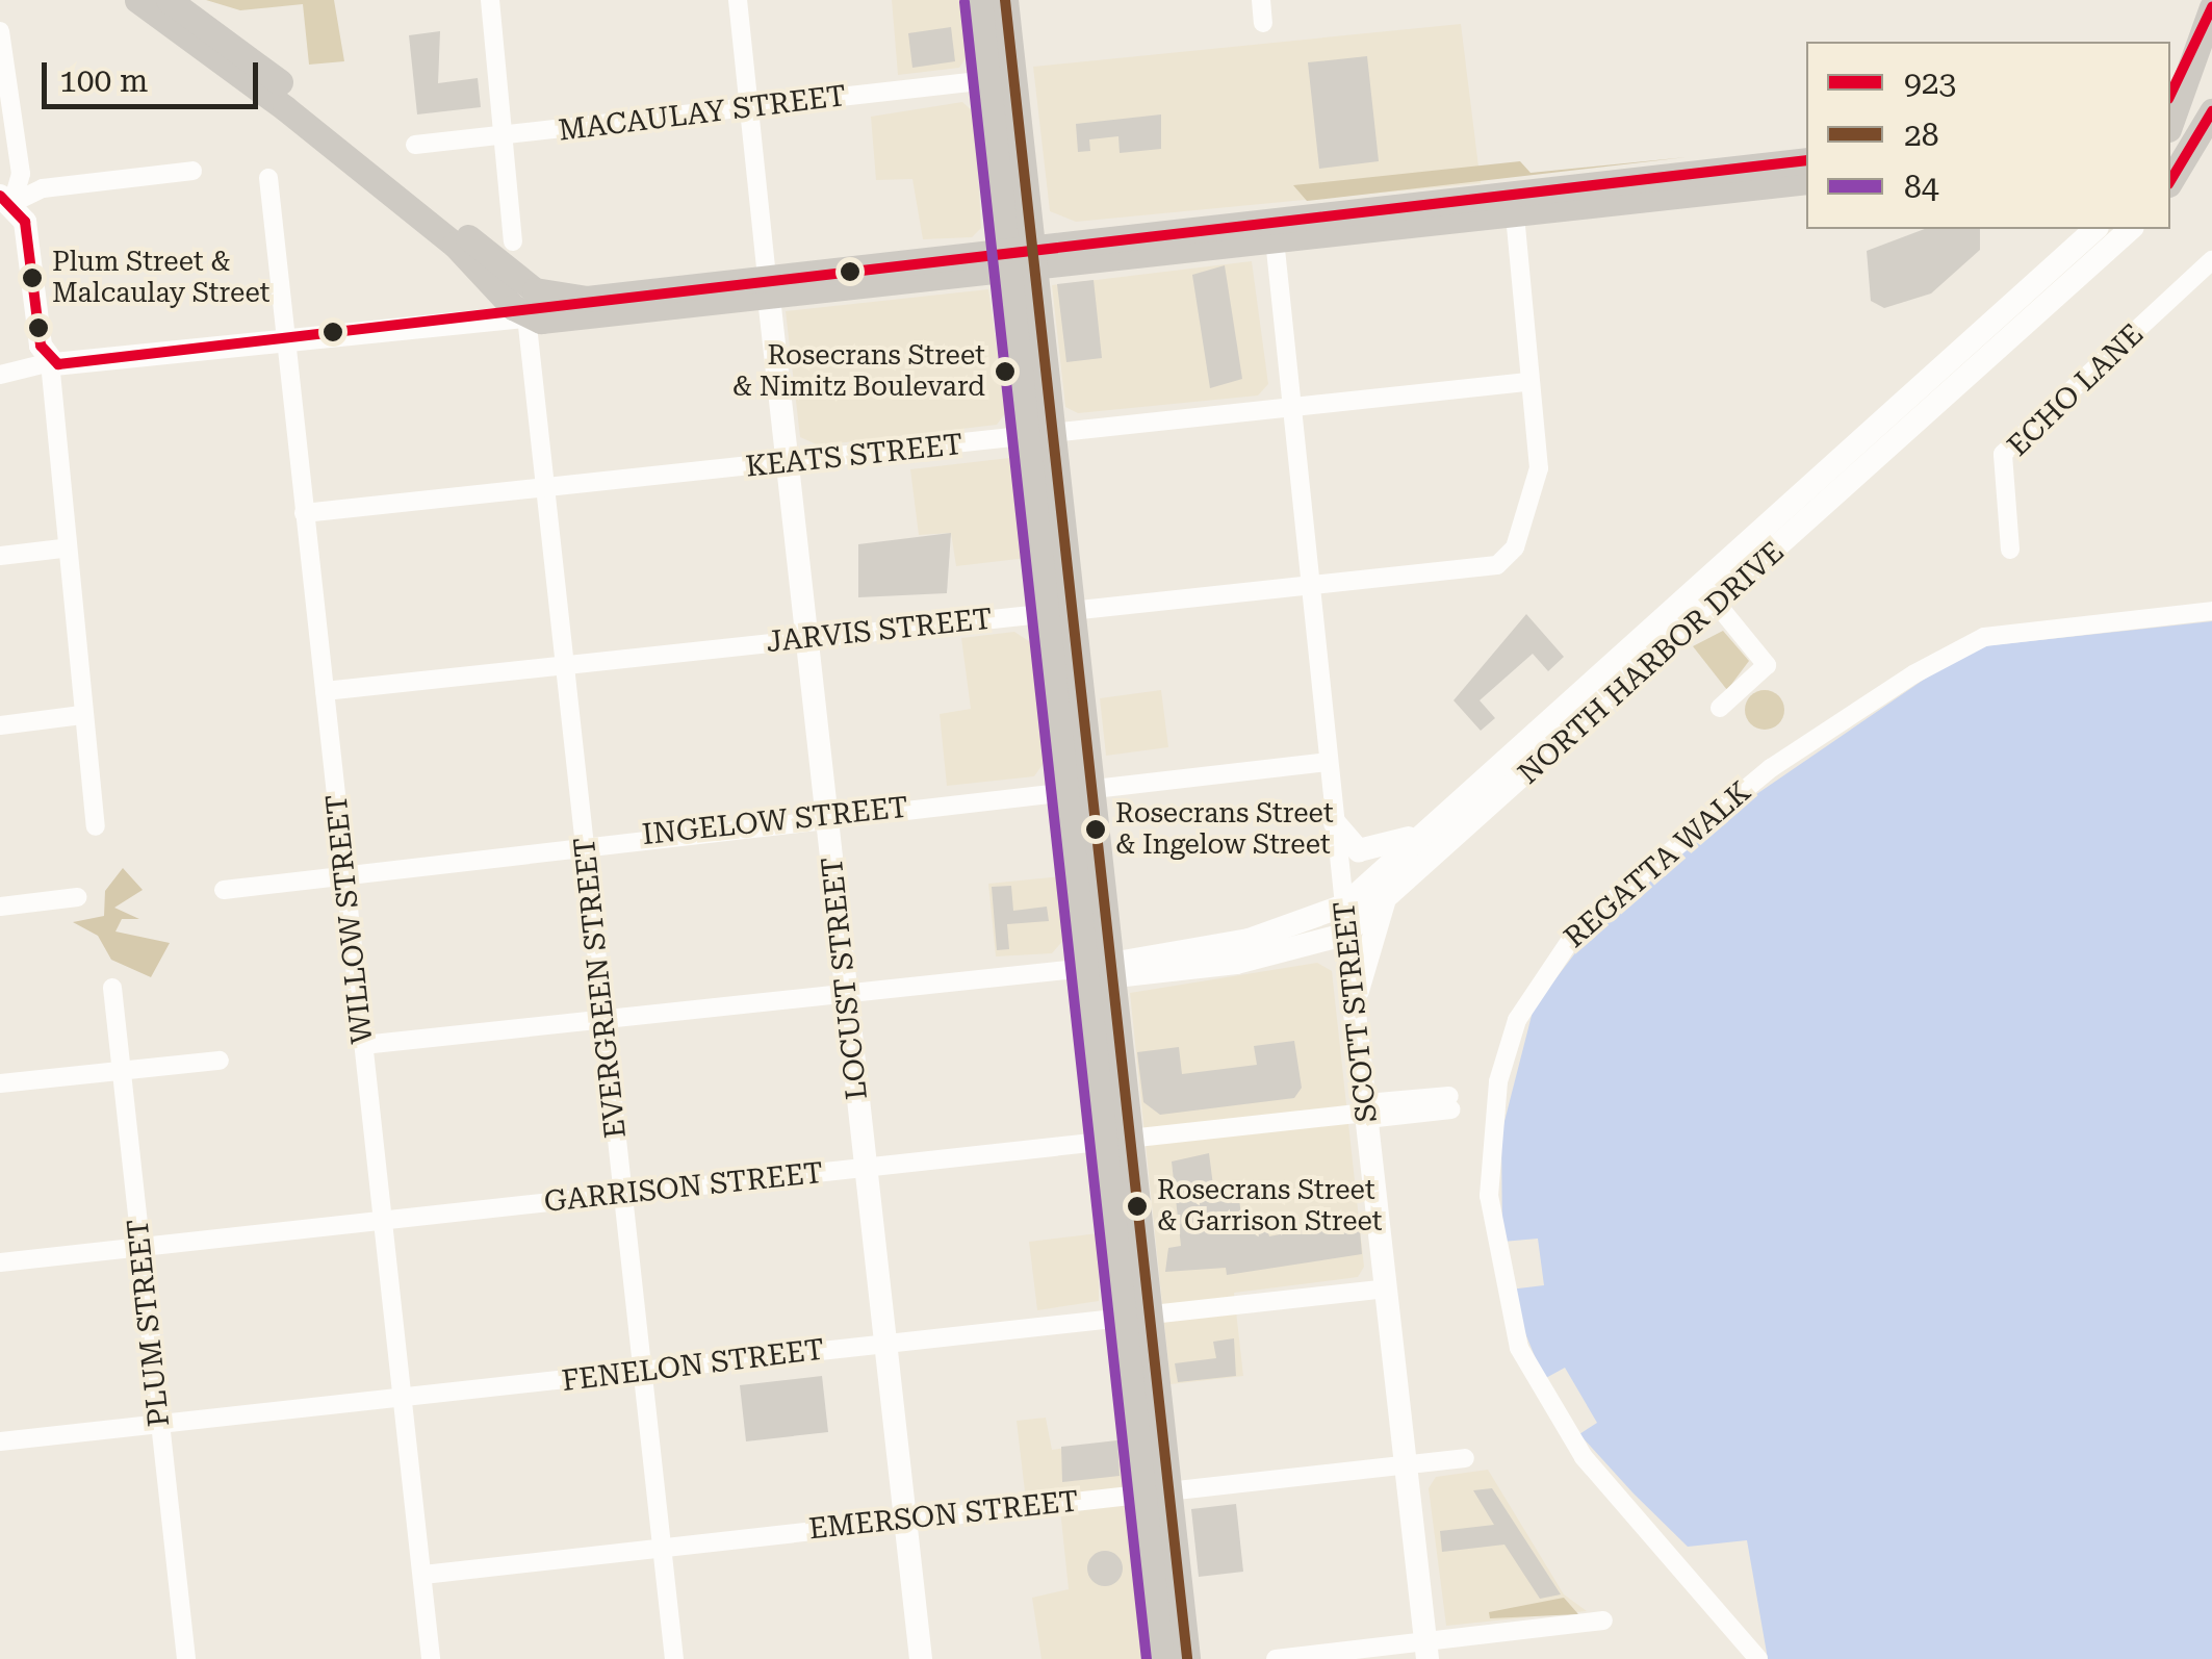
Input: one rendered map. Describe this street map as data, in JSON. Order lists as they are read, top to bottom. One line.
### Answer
{"streets":{"main road":["NORTH HARBOR DRIVE","LOCUST STREET","SCOTT STREET"],"street":["MACAULAY STREET","ECHO LANE","KEATS STREET","JARVIS STREET","INGELOW STREET","REGATTA WALK","WILLOW STREET","EVERGREEN STREET","GARRISON STREET","PLUM STREET","FENELON STREET","EMERSON STREET"]},"crossings":[["MACAULAY STREET","LOCUST STREET"],["KEATS STREET","JARVIS STREET"],["KEATS STREET","WILLOW STREET"],["KEATS STREET","LOCUST STREET"],["KEATS STREET","EVERGREEN STREET"],["KEATS STREET","SCOTT STREET"],["JARVIS STREET","WILLOW STREET"],["JARVIS STREET","LOCUST STREET"],["JARVIS STREET","EVERGREEN STREET"],["JARVIS STREET","SCOTT STREET"],["NORTH HARBOR DRIVE","SCOTT STREET"],["INGELOW STREET","WILLOW STREET"],["INGELOW STREET","LOCUST STREET"],["INGELOW STREET","EVERGREEN STREET"],["INGELOW STREET","SCOTT STREET"],["WILLOW STREET","GARRISON STREET"],["WILLOW STREET","FENELON STREET"],["WILLOW STREET","EMERSON STREET"],["LOCUST STREET","GARRISON STREET"],["LOCUST STREET","FENELON STREET"],["LOCUST STREET","EMERSON STREET"],["EVERGREEN STREET","GARRISON STREET"],["EVERGREEN STREET","FENELON STREET"],["EVERGREEN STREET","EMERSON STREET"],["SCOTT STREET","GARRISON STREET"],["SCOTT STREET","FENELON STREET"],["SCOTT STREET","EMERSON STREET"],["GARRISON STREET","PLUM STREET"],["PLUM STREET","FENELON STREET"]],"places":["Plum Street & Malcaulay Street","Rosecrans Street & Nimitz Boulevard","Rosecrans Street & Ingelow Street","Rosecrans Street & Garrison Street"],"lines":["transit line 28","transit line 84","transit line 923"],"legend":["923","28","84"],"scale_bar":"100 m"}
